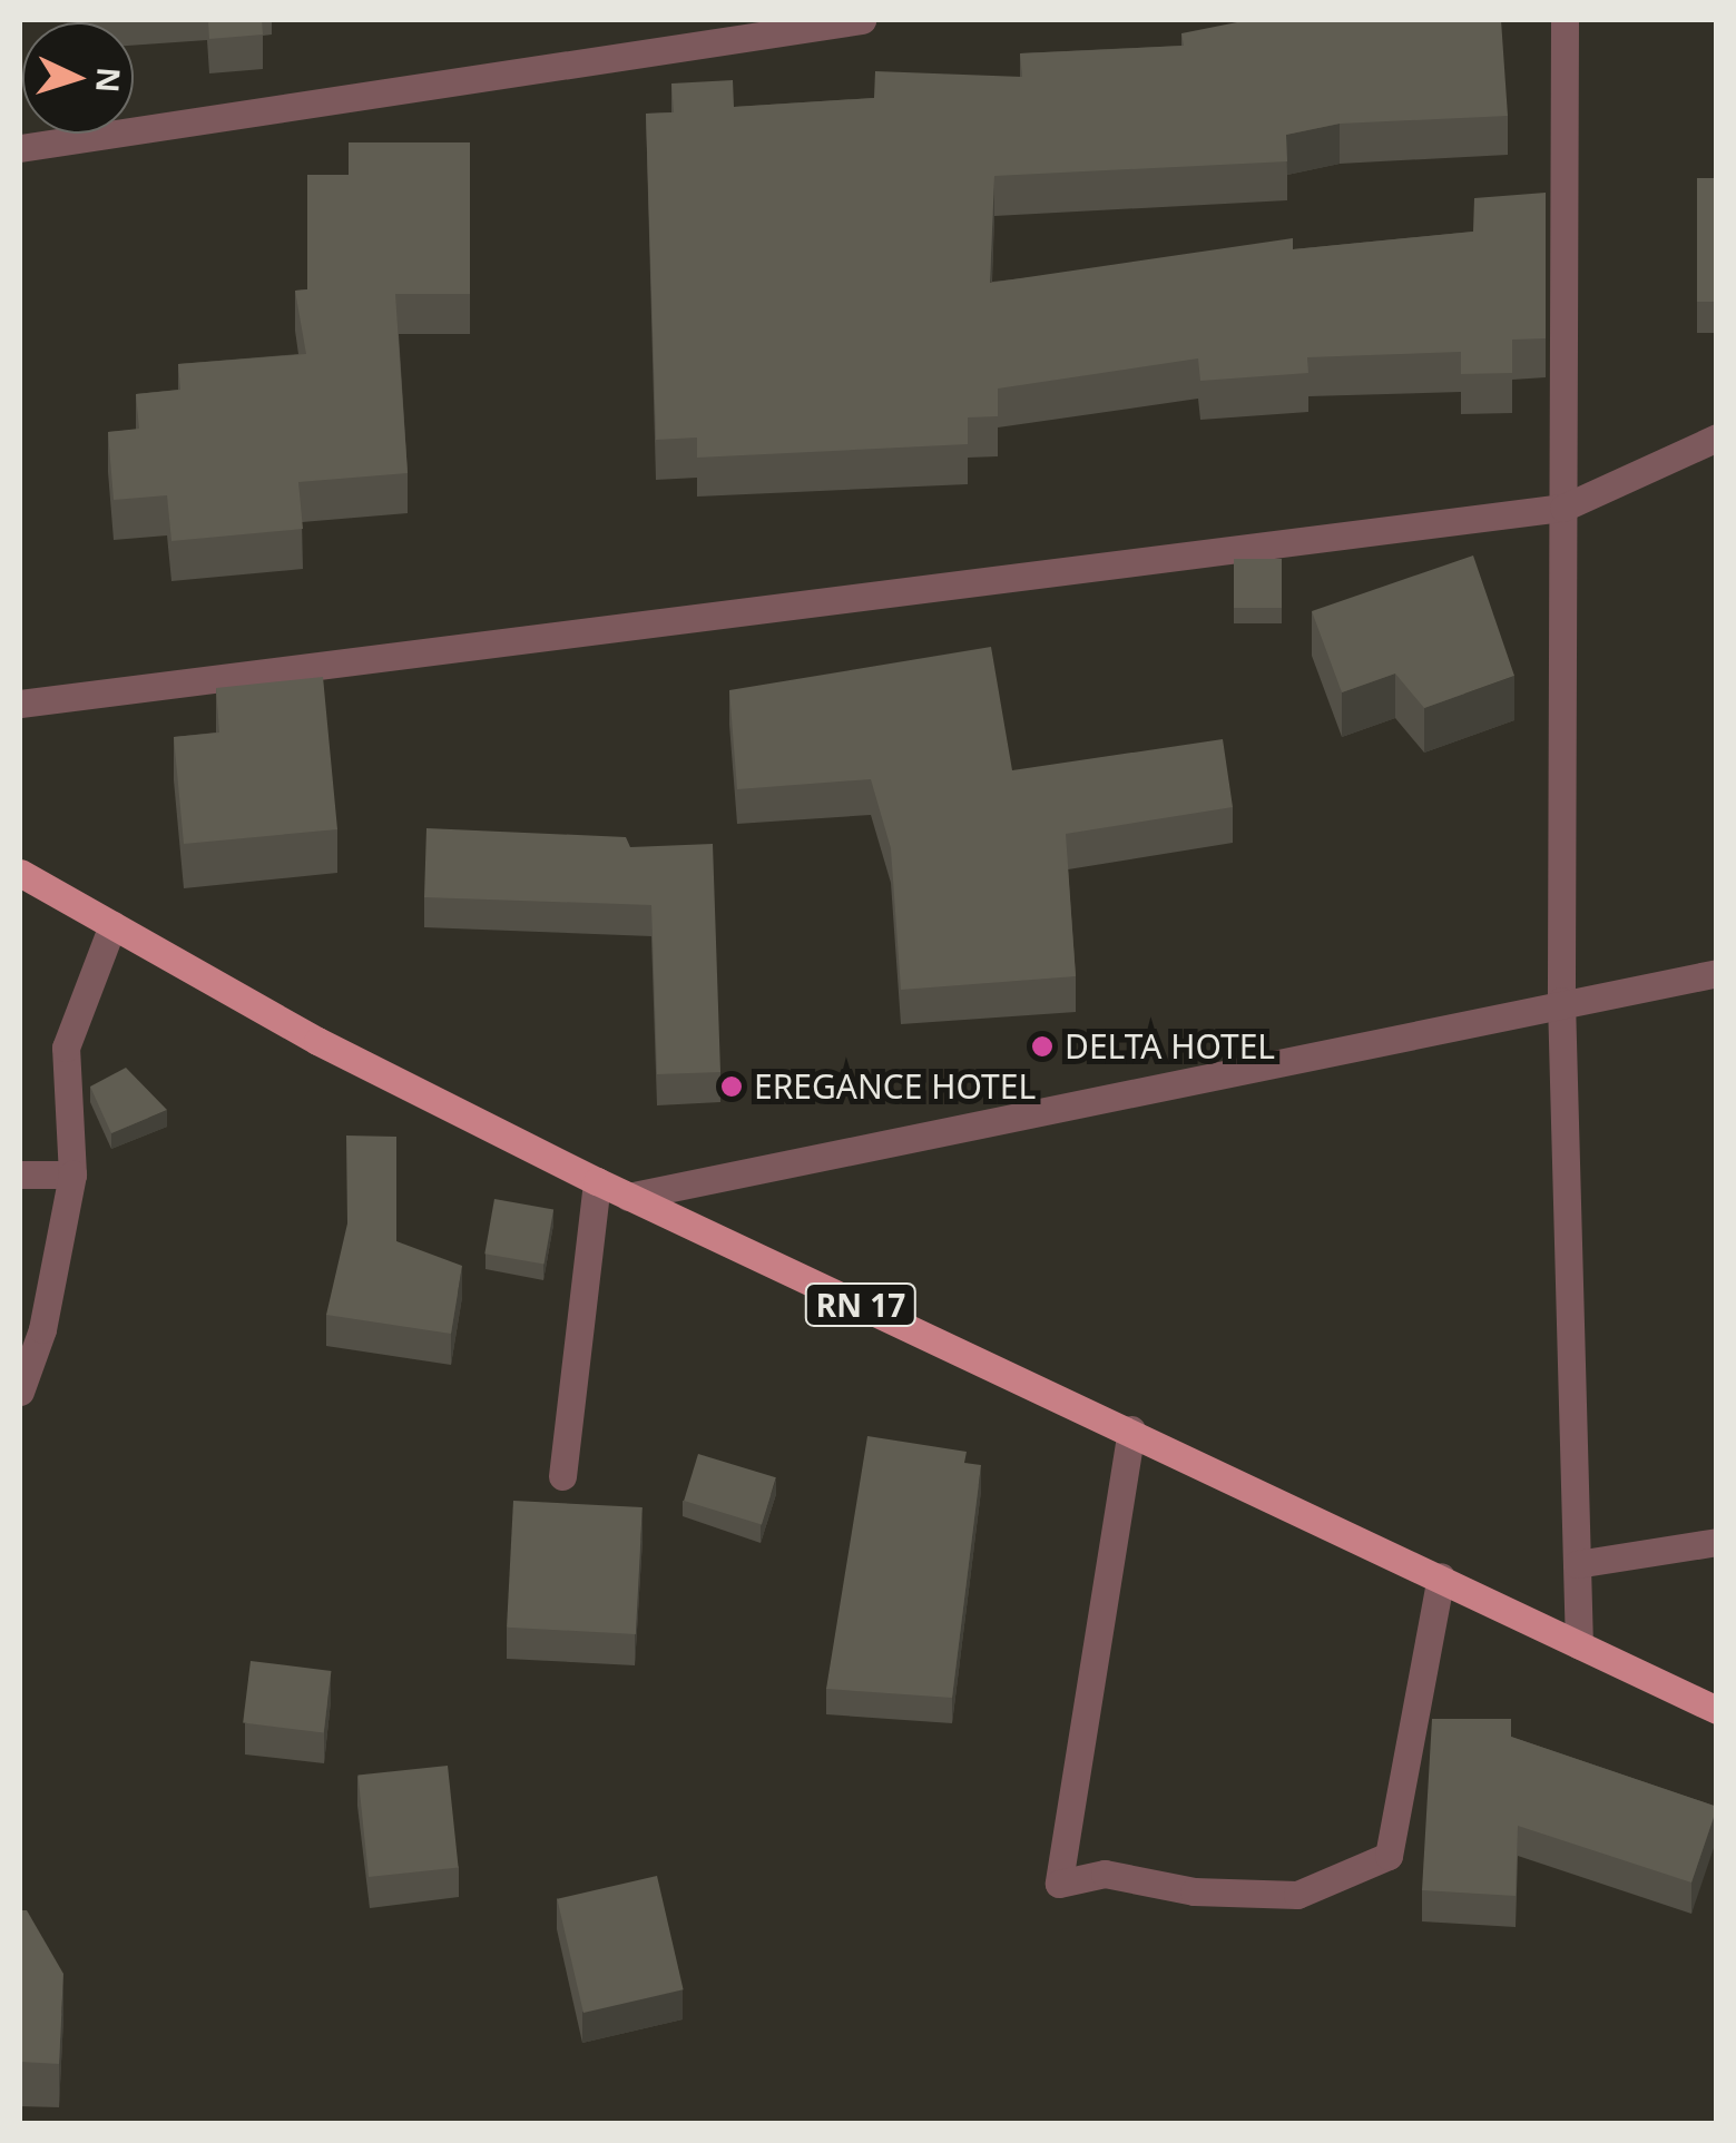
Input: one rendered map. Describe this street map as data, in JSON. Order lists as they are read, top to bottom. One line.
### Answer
{"streets":{"main road":["RN 17"]},"places":["DELTA HOTEL","EREGANCE HOTEL"],"north":"right"}
